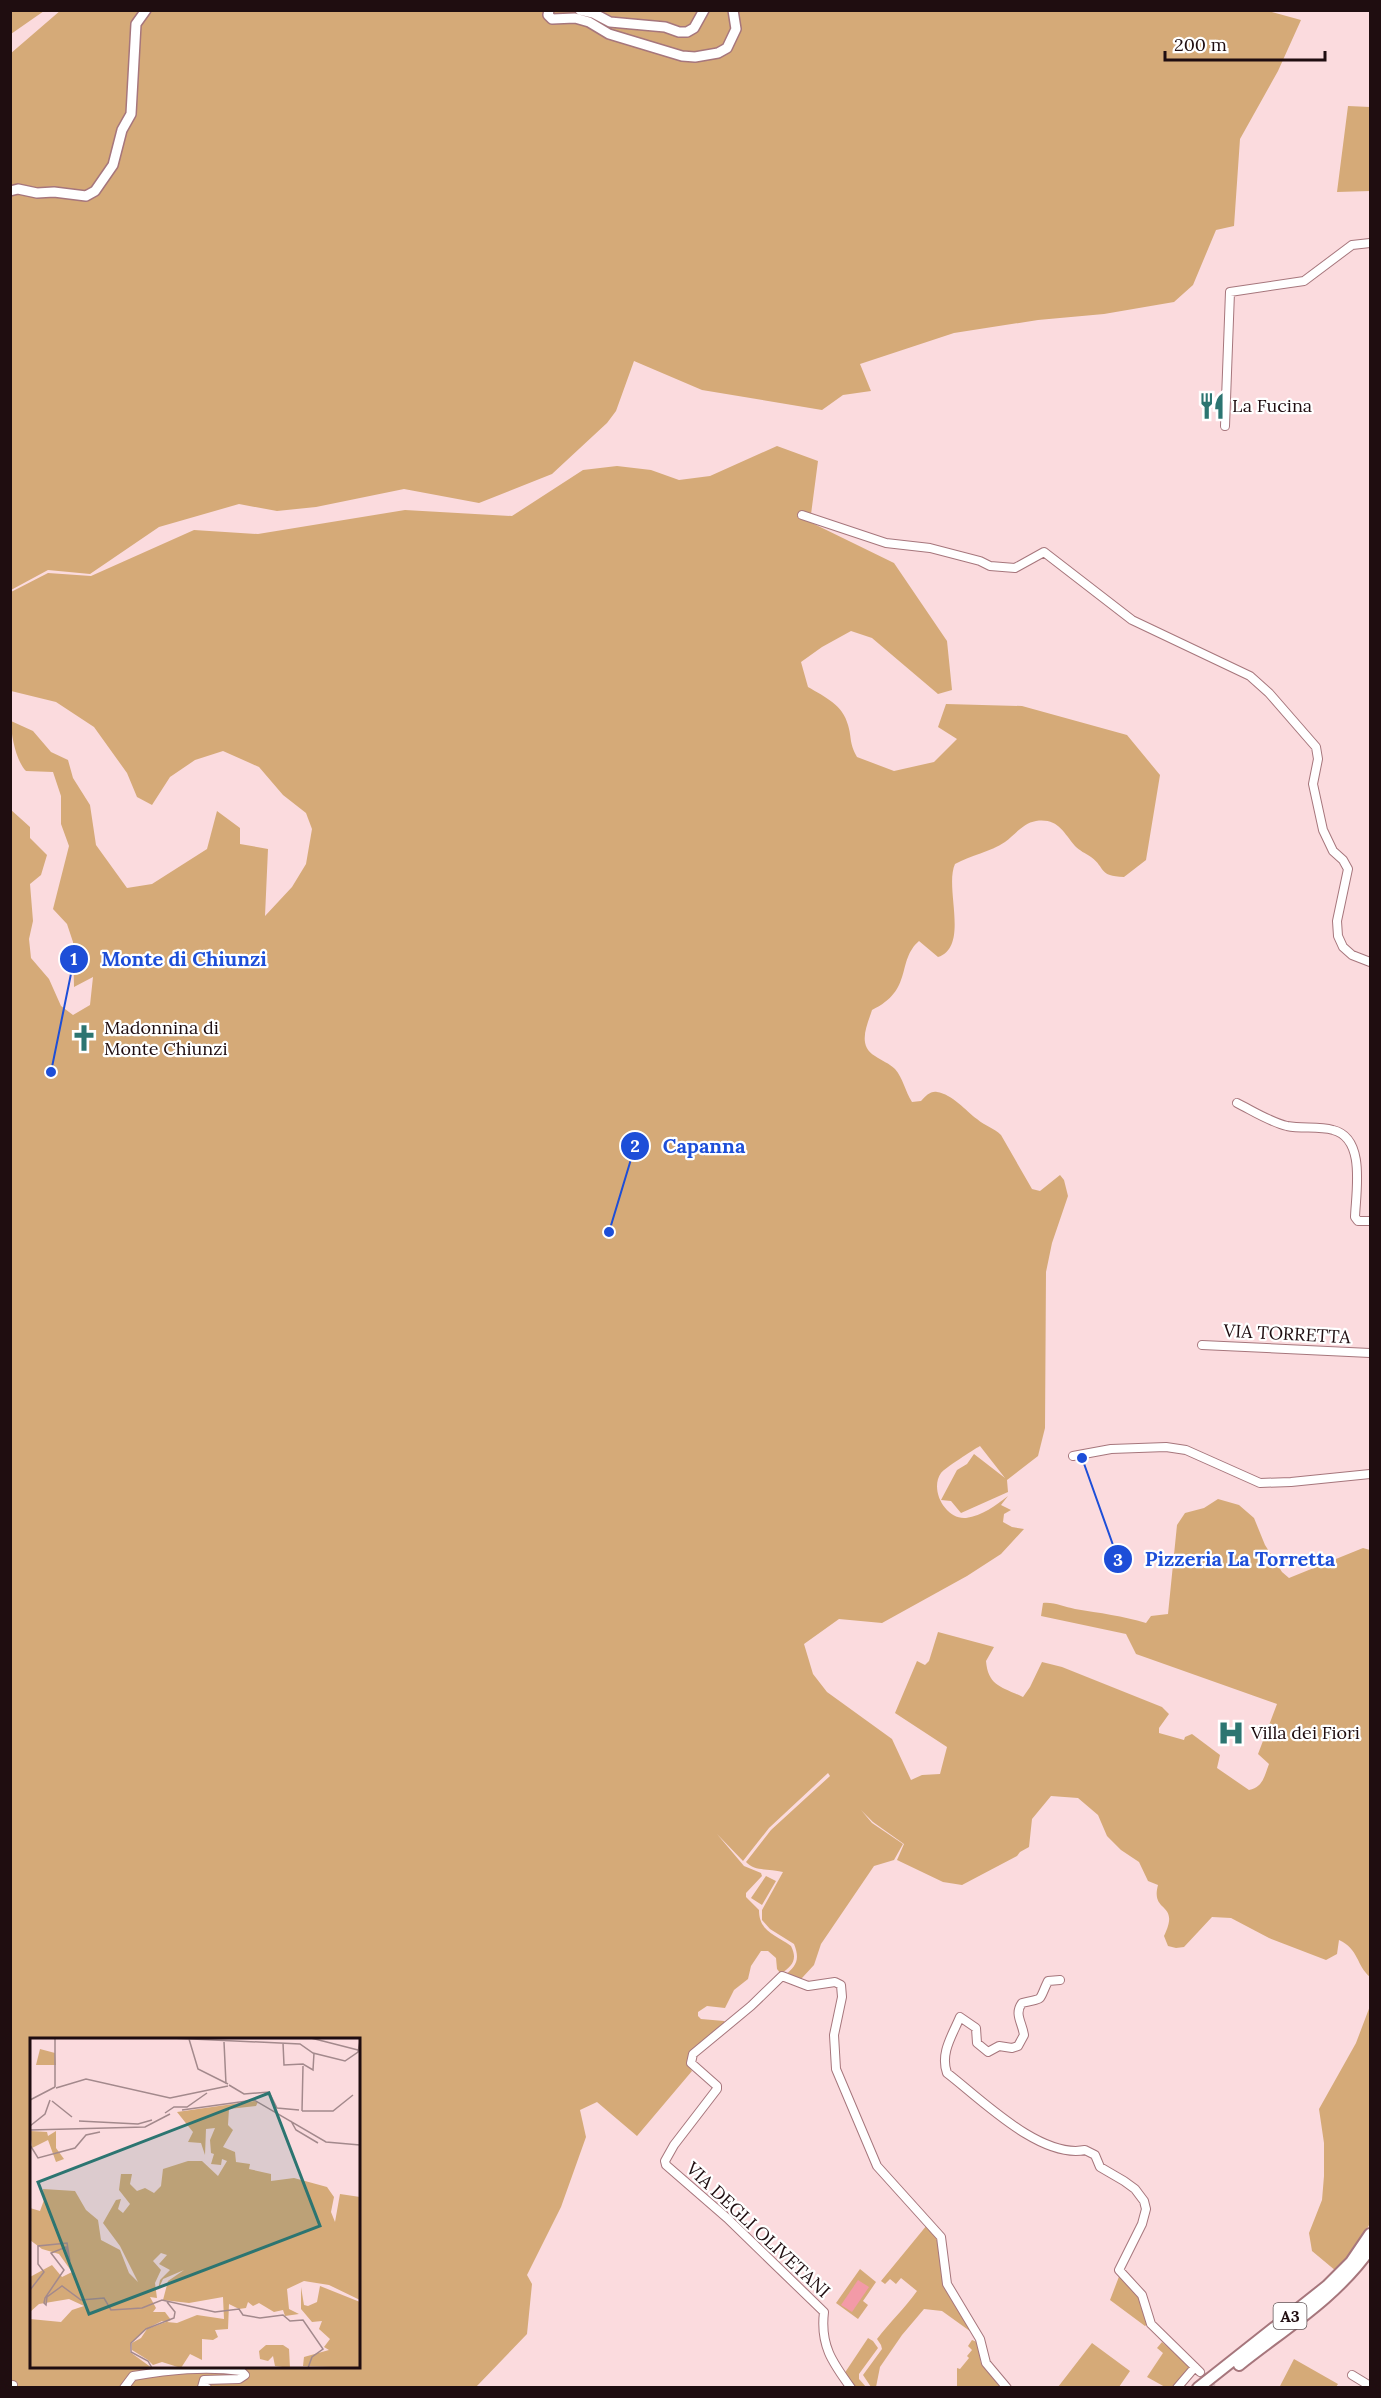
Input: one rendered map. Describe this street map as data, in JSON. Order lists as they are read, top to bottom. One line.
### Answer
{"streets":{"highway":["A3"],"street":["VIA TORRETTA","VIA DEGLI OLIVETANI"]},"places":{"restaurant":["La Fucina"],"church":["Madonnina di Monte Chiunzi"],"other":["Monte di Chiunzi","Capanna","Pizzeria La Torretta"],"hospital":["Villa dei Fiori"]},"scale_bar":"200 m"}
